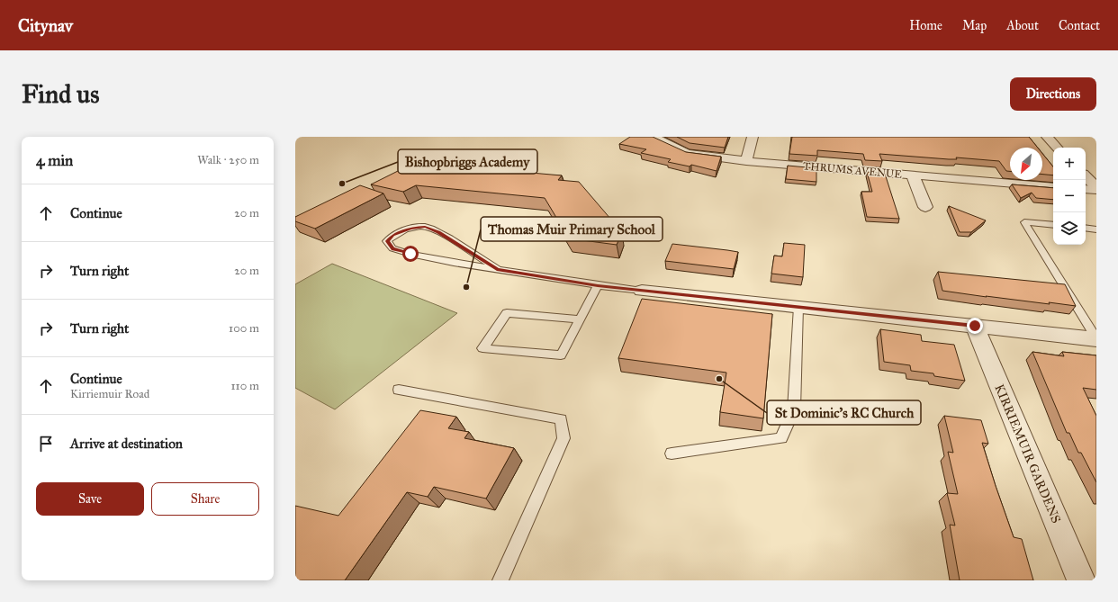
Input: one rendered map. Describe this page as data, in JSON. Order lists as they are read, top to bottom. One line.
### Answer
{"streets":{"street":["THRUMS AVENUE","KIRRIEMUIR GARDENS"]},"places":["Bishopbriggs Academy","Thomas Muir Primary School","St Dominic's RC Church"],"north":"bottom left","page":{"header":"Citynav","nav":["Home","Map","About","Contact"],"buttons":["Directions",["Save","Share"]],"title":"Find us","heading":["4 min","Walk · 250 m"],"map_buttons":["+","−"],"list":[["Continue","20 m"],["Turn right","20 m"],["Turn right","100 m"],["Continue","Kirriemuir Road","110 m"],"Arrive at destination"]}}
